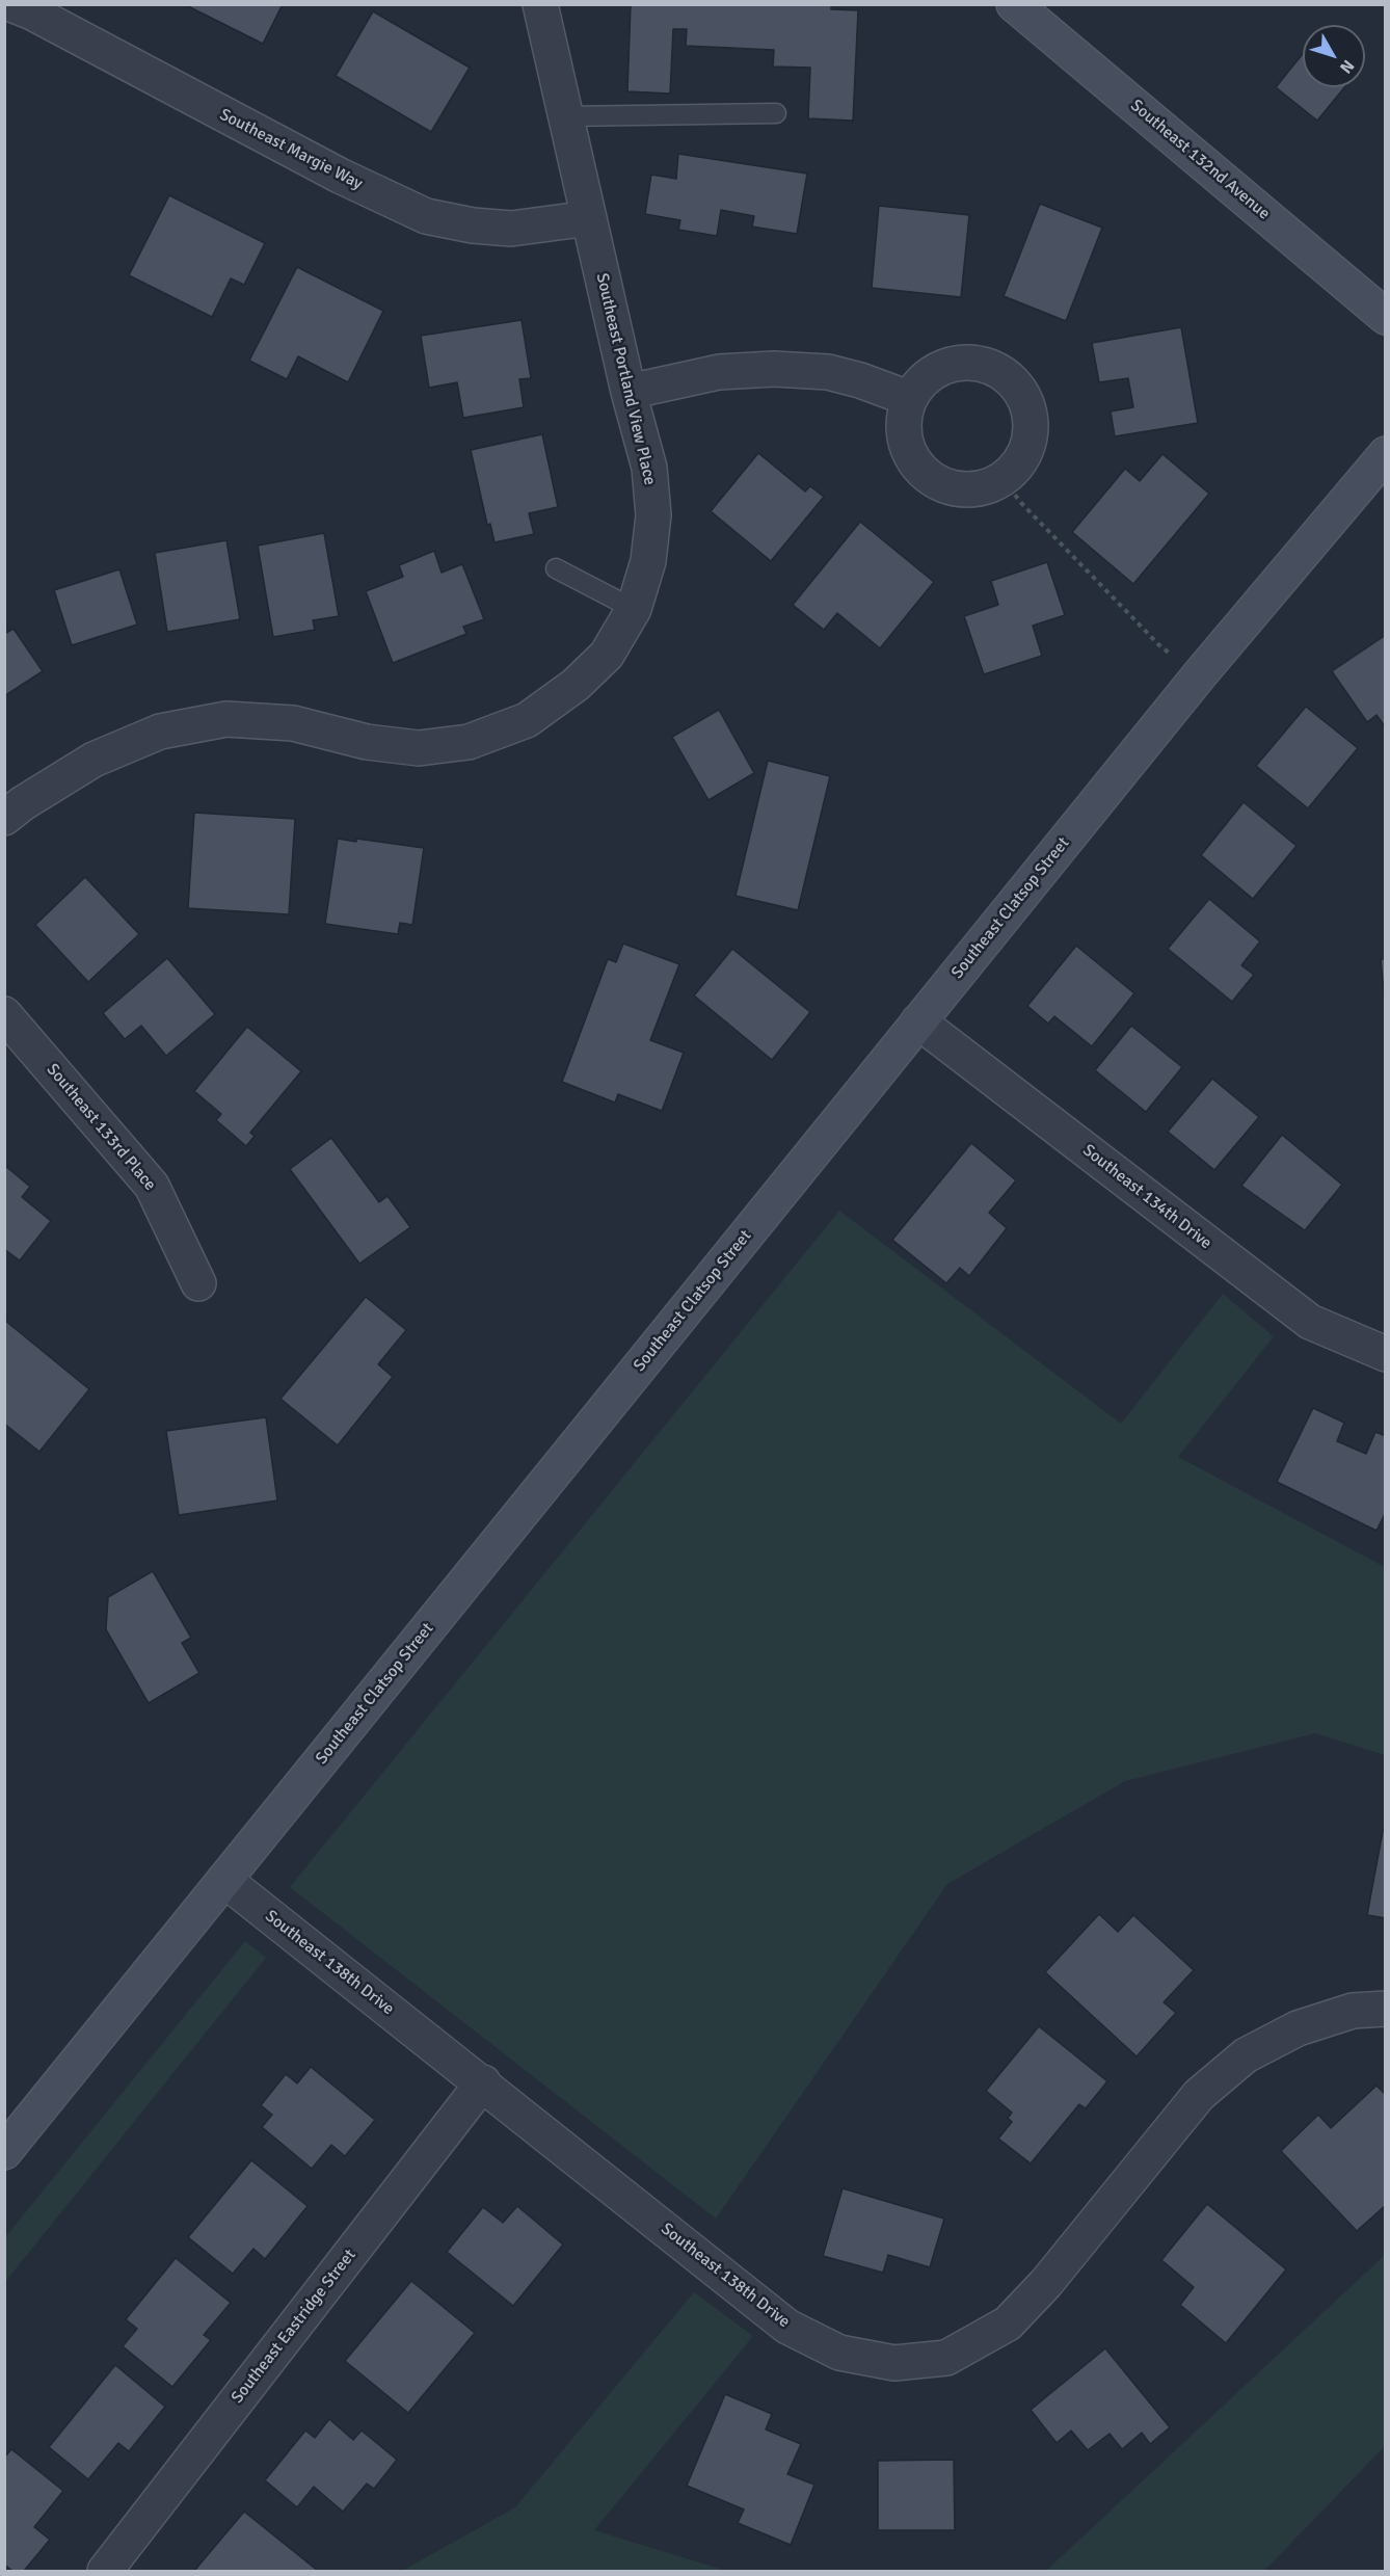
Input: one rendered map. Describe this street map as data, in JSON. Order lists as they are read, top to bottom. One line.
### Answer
{"streets":{"street":["Southeast Margie Way","Southeast 132nd Avenue","Southeast Portland View Place","Southeast Clatsop Street","Southeast 133rd Place","Southeast 134th Drive","Southeast 138th Drive","Southeast Eastridge Street"]},"crossings":[["Southeast Margie Way","Southeast Portland View Place"],["Southeast Clatsop Street","Southeast 134th Drive"],["Southeast Clatsop Street","Southeast 138th Drive"],["Southeast 138th Drive","Southeast Eastridge Street"]],"north":"bottom right"}
